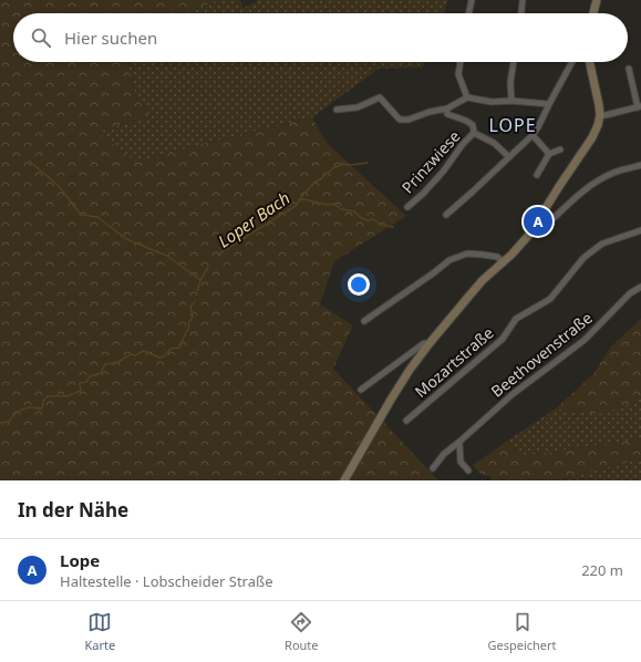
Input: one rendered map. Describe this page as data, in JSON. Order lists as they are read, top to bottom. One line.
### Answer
{"streets":{"street":["Prinzwiese","Beethovenstraße","Mozartstraße"]},"districts":["LOPE"],"water":["Loper Bach"],"page":{"search":"Hier suchen","pins":"A","heading":"In der Nähe","list":[{"mark":"A","name":"Lope","note":"Haltestelle · Lobscheider Straße","value":"220 m"}],"nav":["Karte","Route","Gespeichert"]}}
